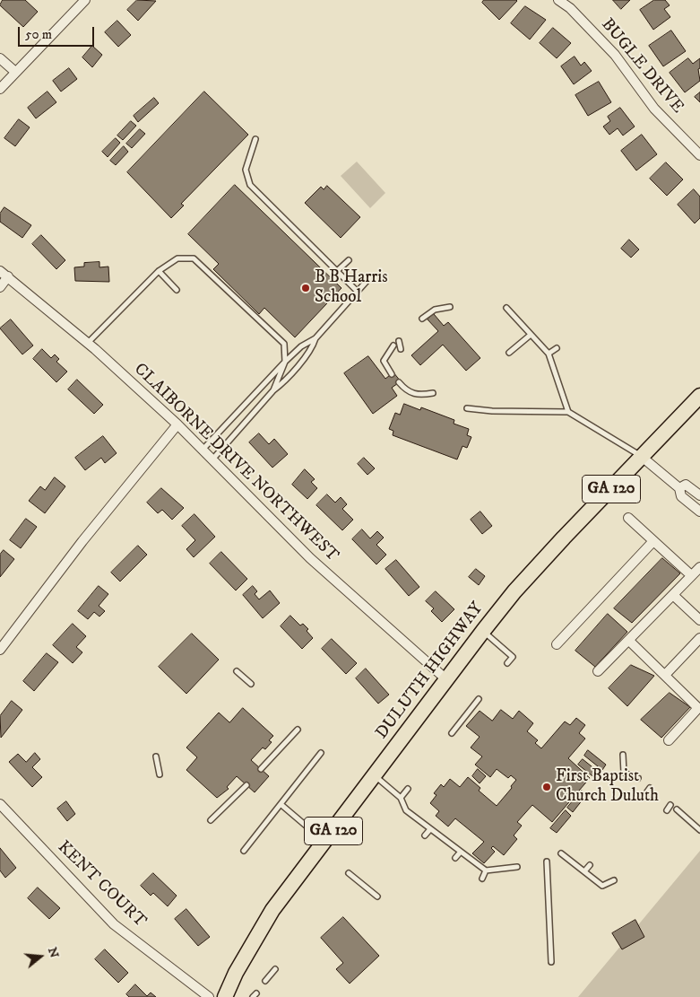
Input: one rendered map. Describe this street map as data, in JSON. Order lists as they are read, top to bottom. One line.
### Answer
{"streets":{"main road":["GA 120","DULUTH HIGHWAY"],"street":["BUGLE DRIVE","CLAIBORNE DRIVE NORTHWEST","KENT COURT"]},"crossings":[["CLAIBORNE DRIVE NORTHWEST","DULUTH HIGHWAY"]],"places":["B B Harris School","First Baptist Church Duluth"],"scale_bar":"50 m","north":"right"}
